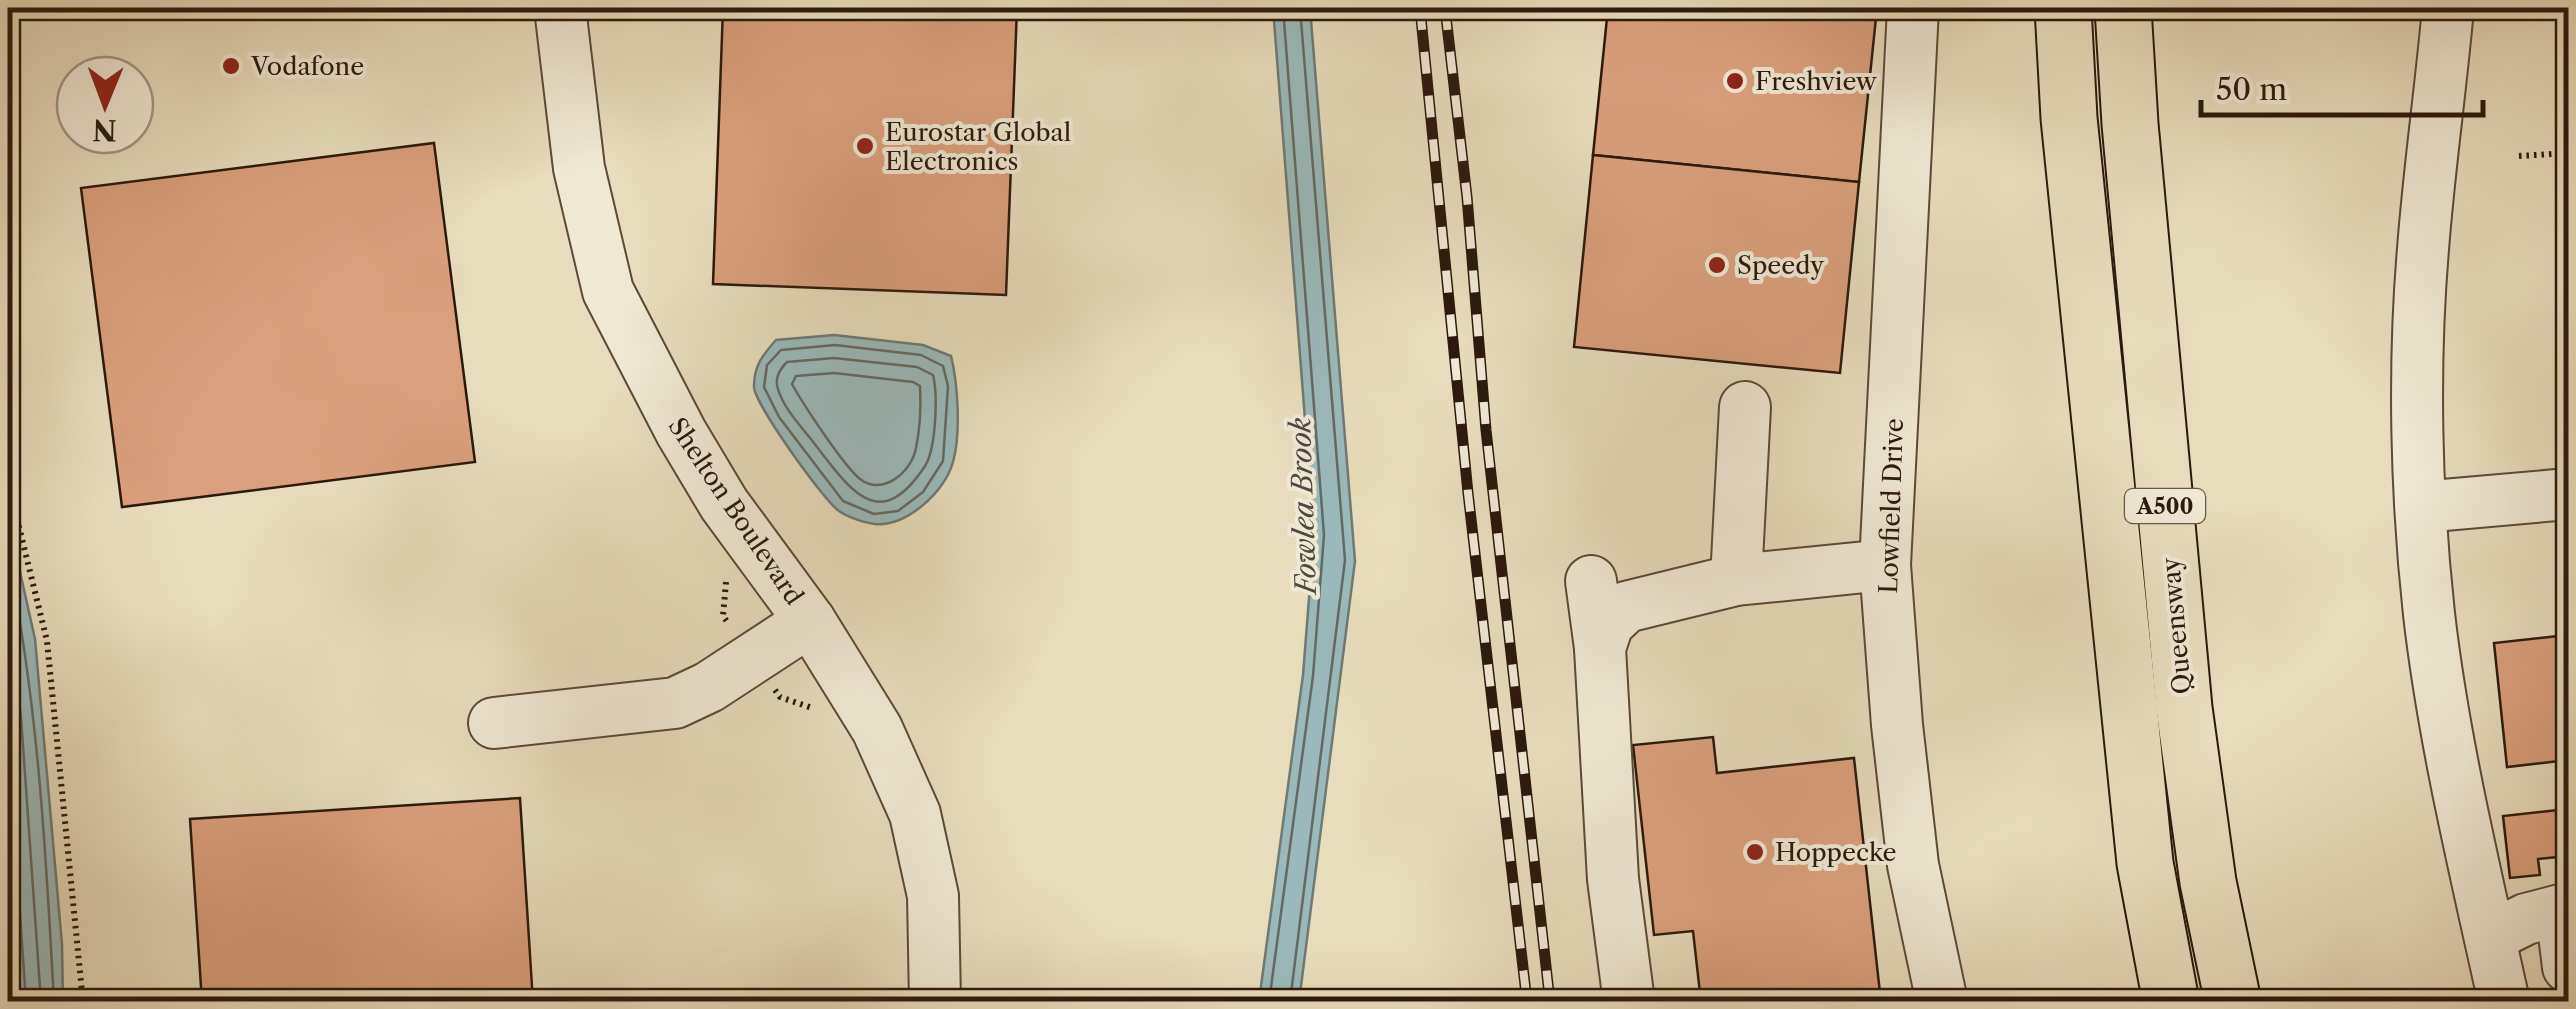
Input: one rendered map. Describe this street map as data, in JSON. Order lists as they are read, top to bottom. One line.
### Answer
{"streets":{"highway":["A500","Queensway"],"street":["Lowfield Drive","Shelton Boulevard"]},"water":["Fowlea Brook"],"places":["Vodafone","Freshview","Eurostar Global Electronics","Speedy","Hoppecke"],"scale_bar":"50 m","north":"bottom"}
